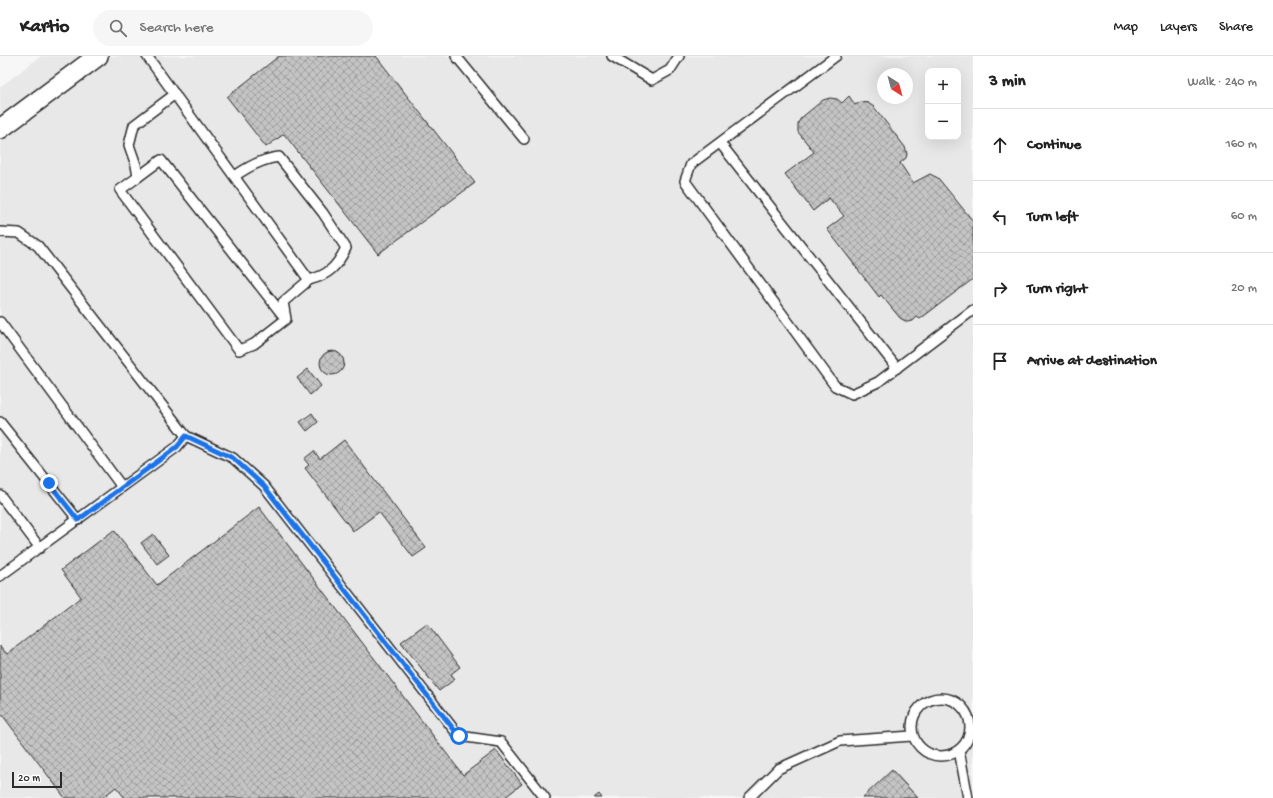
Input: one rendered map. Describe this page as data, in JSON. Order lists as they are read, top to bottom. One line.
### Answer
{"scale_bar":"20 m","north":"bottom right","page":{"header":"Kartio","search":"Search here","nav":["Map","Layers","Share"],"heading":["3 min","Walk · 240 m"],"map_buttons":["+","−"],"list":[["Continue","160 m"],["Turn left","60 m"],["Turn right","20 m"],"Arrive at destination"],"scale":"20 m"}}
